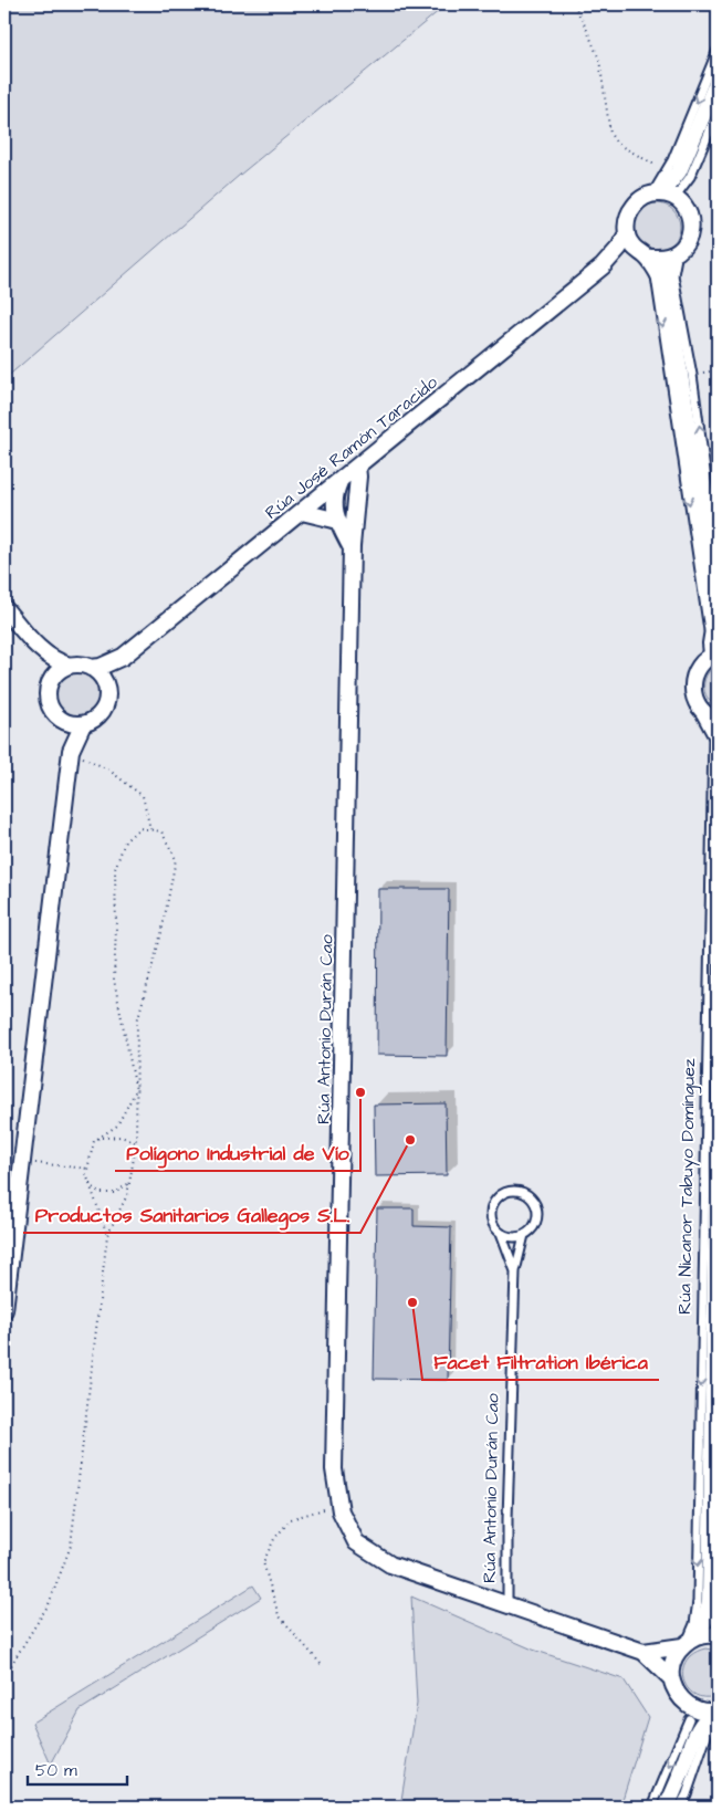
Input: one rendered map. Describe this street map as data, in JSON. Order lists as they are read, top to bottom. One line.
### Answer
{"streets":{"street":["Rúa José Ramón Taracido","Rúa Antonio Durán Cao","Rúa Nicanor Tabuyo Domínguez"]},"crossings":[["Rúa José Ramón Taracido","Rúa Antonio Durán Cao"],["Rúa Antonio Durán Cao","Rúa Nicanor Tabuyo Domínguez"]],"one_way":["Rúa Nicanor Tabuyo Domínguez"],"places":["Polígono Industrial de Vío","Productos Sanitarios Gallegos S.L.","Facet Filtration Ibérica"],"scale_bar":"50 m"}
